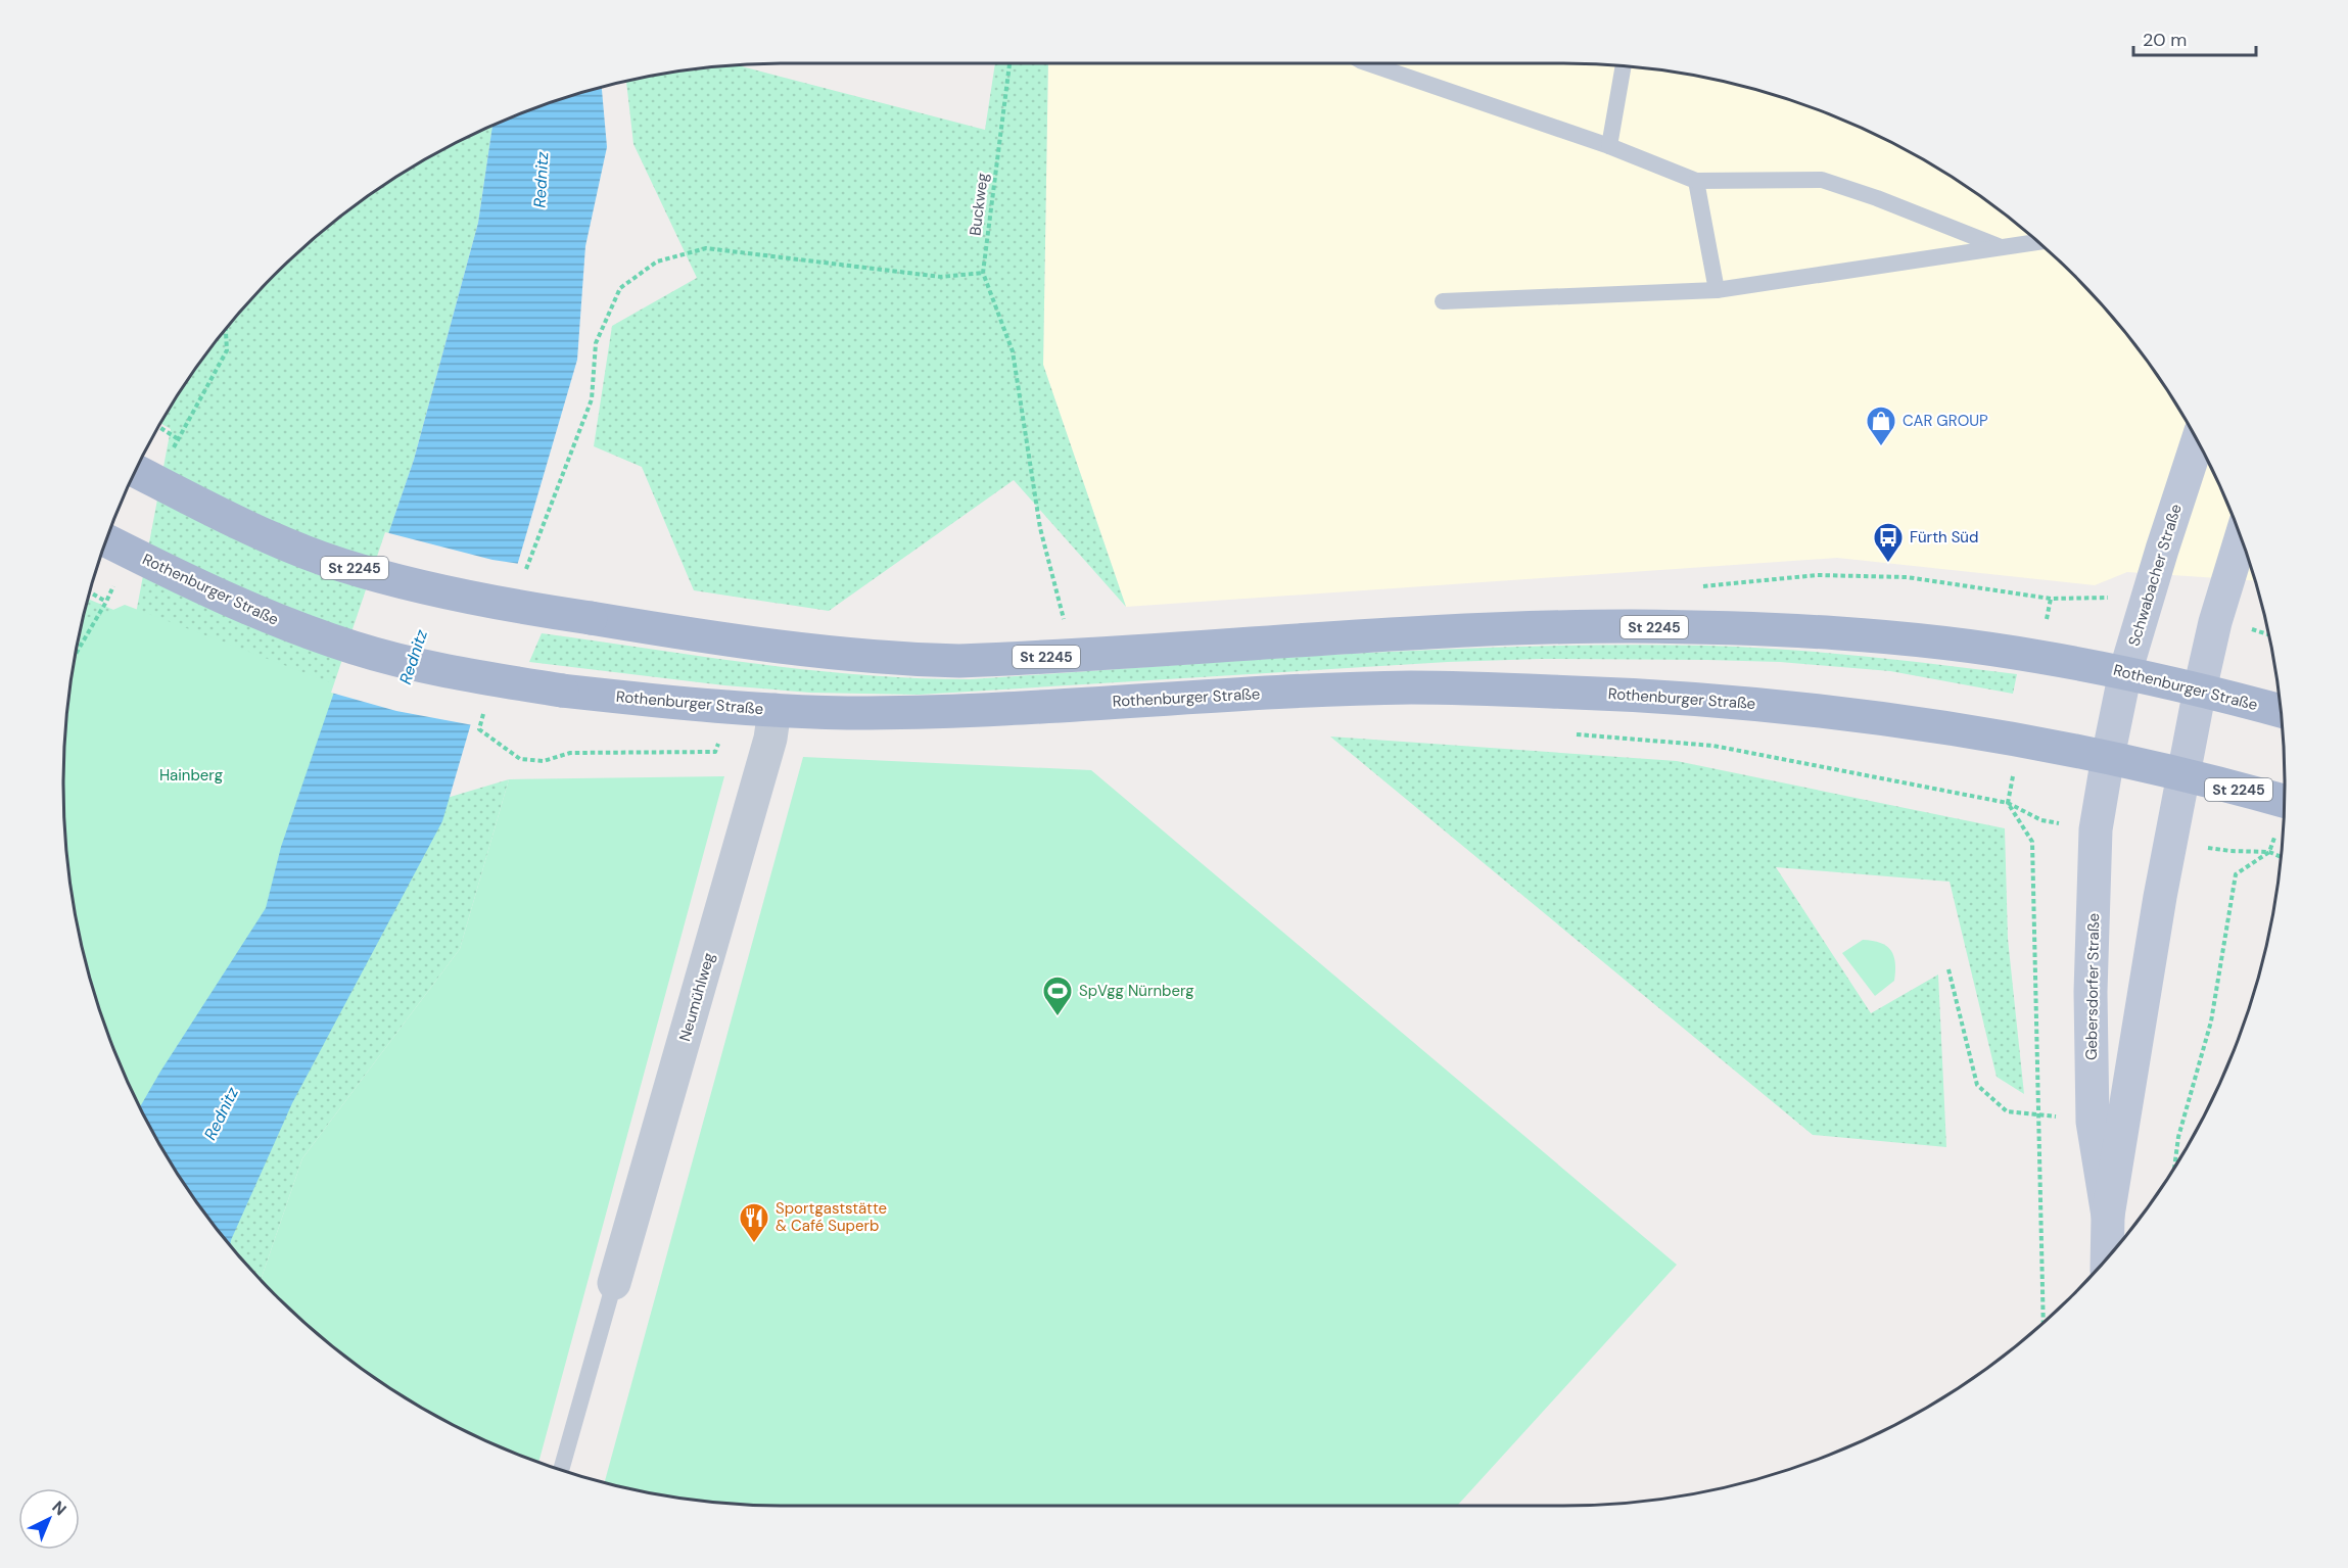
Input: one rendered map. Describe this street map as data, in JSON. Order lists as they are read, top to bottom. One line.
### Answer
{"streets":{"main road":["St 2245","Schwabacher Straße","Rothenburger Straße","Gebersdorfer Straße"],"street":["Neumühlweg"],"path":["Buckweg"]},"crossings":[["Schwabacher Straße","Rothenburger Straße"],["Schwabacher Straße","Gebersdorfer Straße"],["Rothenburger Straße","Gebersdorfer Straße"],["Rothenburger Straße","Neumühlweg"]],"water":["Rednitz"],"parks":["Hainberg"],"places":{"shop":["CAR GROUP"],"bus stop":["Fürth Süd"],"sports":["SpVgg Nürnberg"],"restaurant":["Sportgaststätte & Café Superb"]},"scale_bar":"20 m","north":"top right"}
